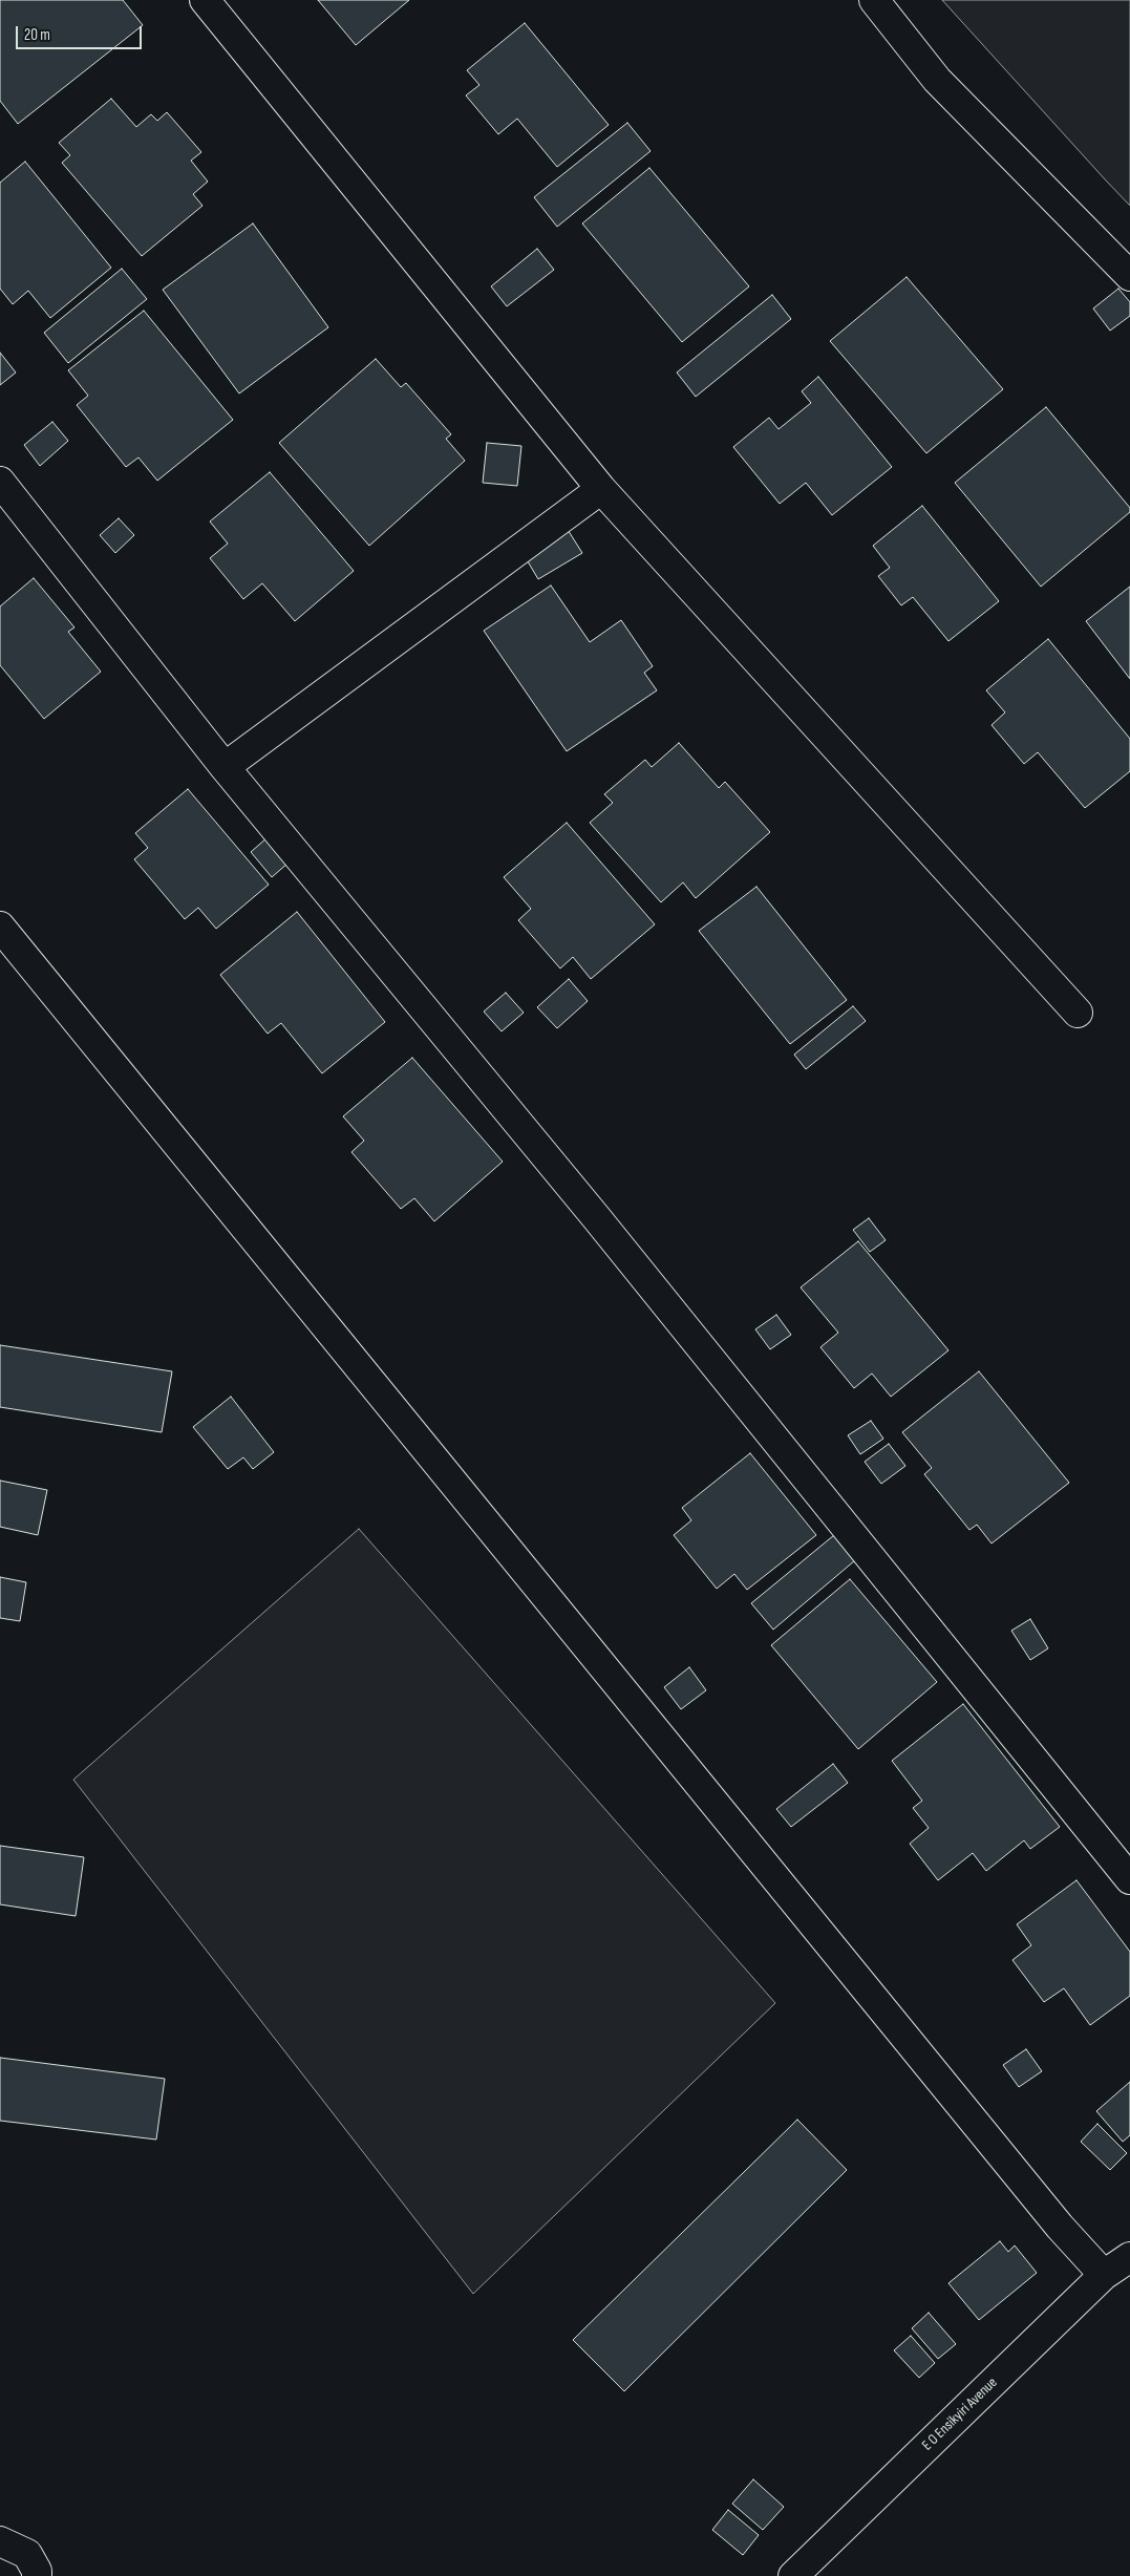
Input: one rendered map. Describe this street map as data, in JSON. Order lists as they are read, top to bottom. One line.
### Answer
{"streets":{"street":["E O Ensikyiri Avenue"]},"scale_bar":"20 m"}
